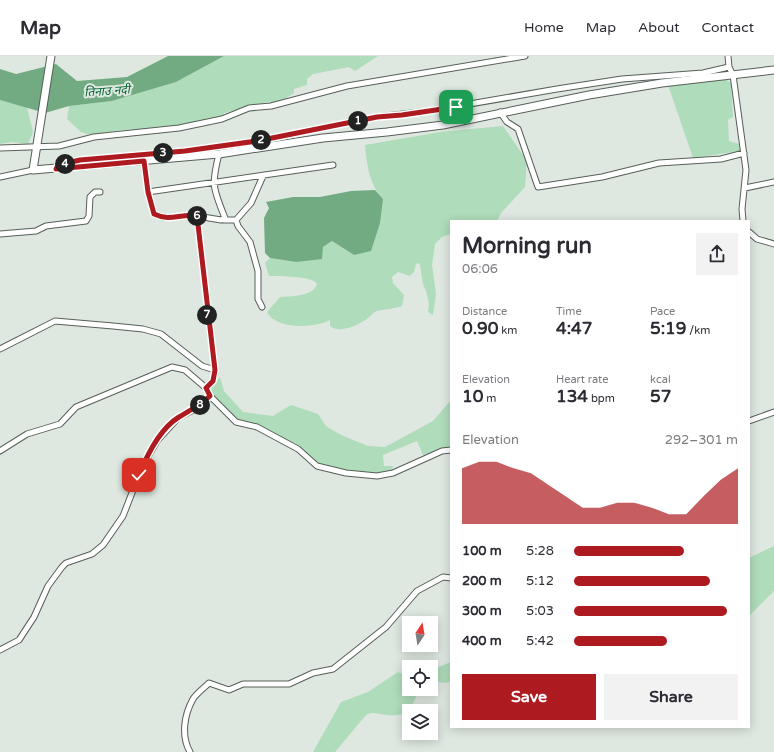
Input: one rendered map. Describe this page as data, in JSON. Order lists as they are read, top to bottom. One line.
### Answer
{"water":["तिनाउ नदी"],"north":"top","page":{"header":"Map","nav":["Home","Map","About","Contact"],"pins":["1","2","3","4","6","7","8"],"heading":["Morning run","06:06"],"stats":[["Distance","0.90 km"],["Time","4:47"],["Pace","5:19 /km"],["Elevation","10 m"],["Heart rate","134 bpm"],["kcal","57"]],"chart":["Elevation","292–301 m"],"list":[{"name":"100 m","note":"5:28"},{"name":"200 m","note":"5:12"},{"name":"300 m","note":"5:03"},{"name":"400 m","note":"5:42"}],"buttons":["Save","Share"]}}
